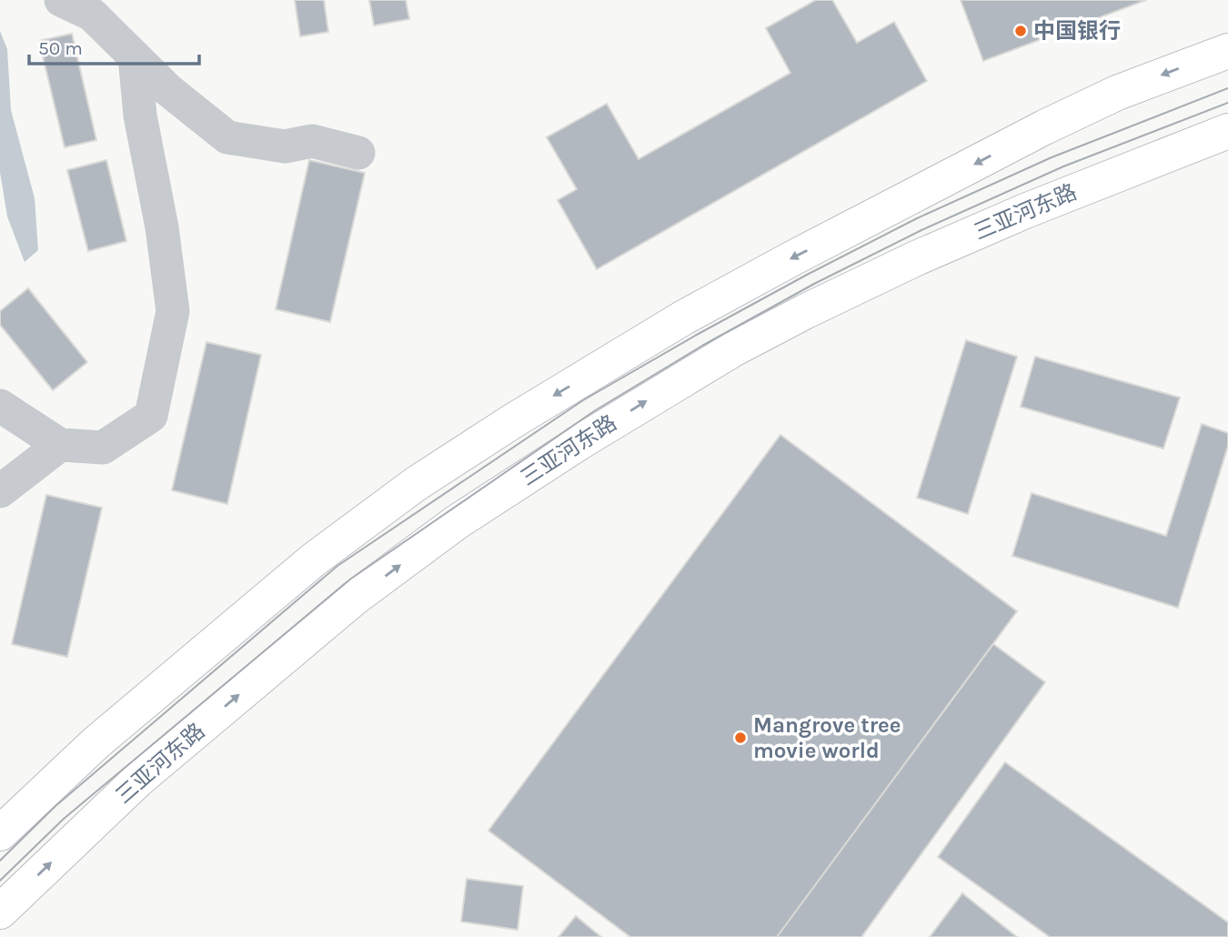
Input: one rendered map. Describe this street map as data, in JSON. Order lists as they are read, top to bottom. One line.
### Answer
{"streets":{"main road":["三亚河东路"]},"places":["中国银行","Mangrove tree movie world"],"scale_bar":"50 m"}
